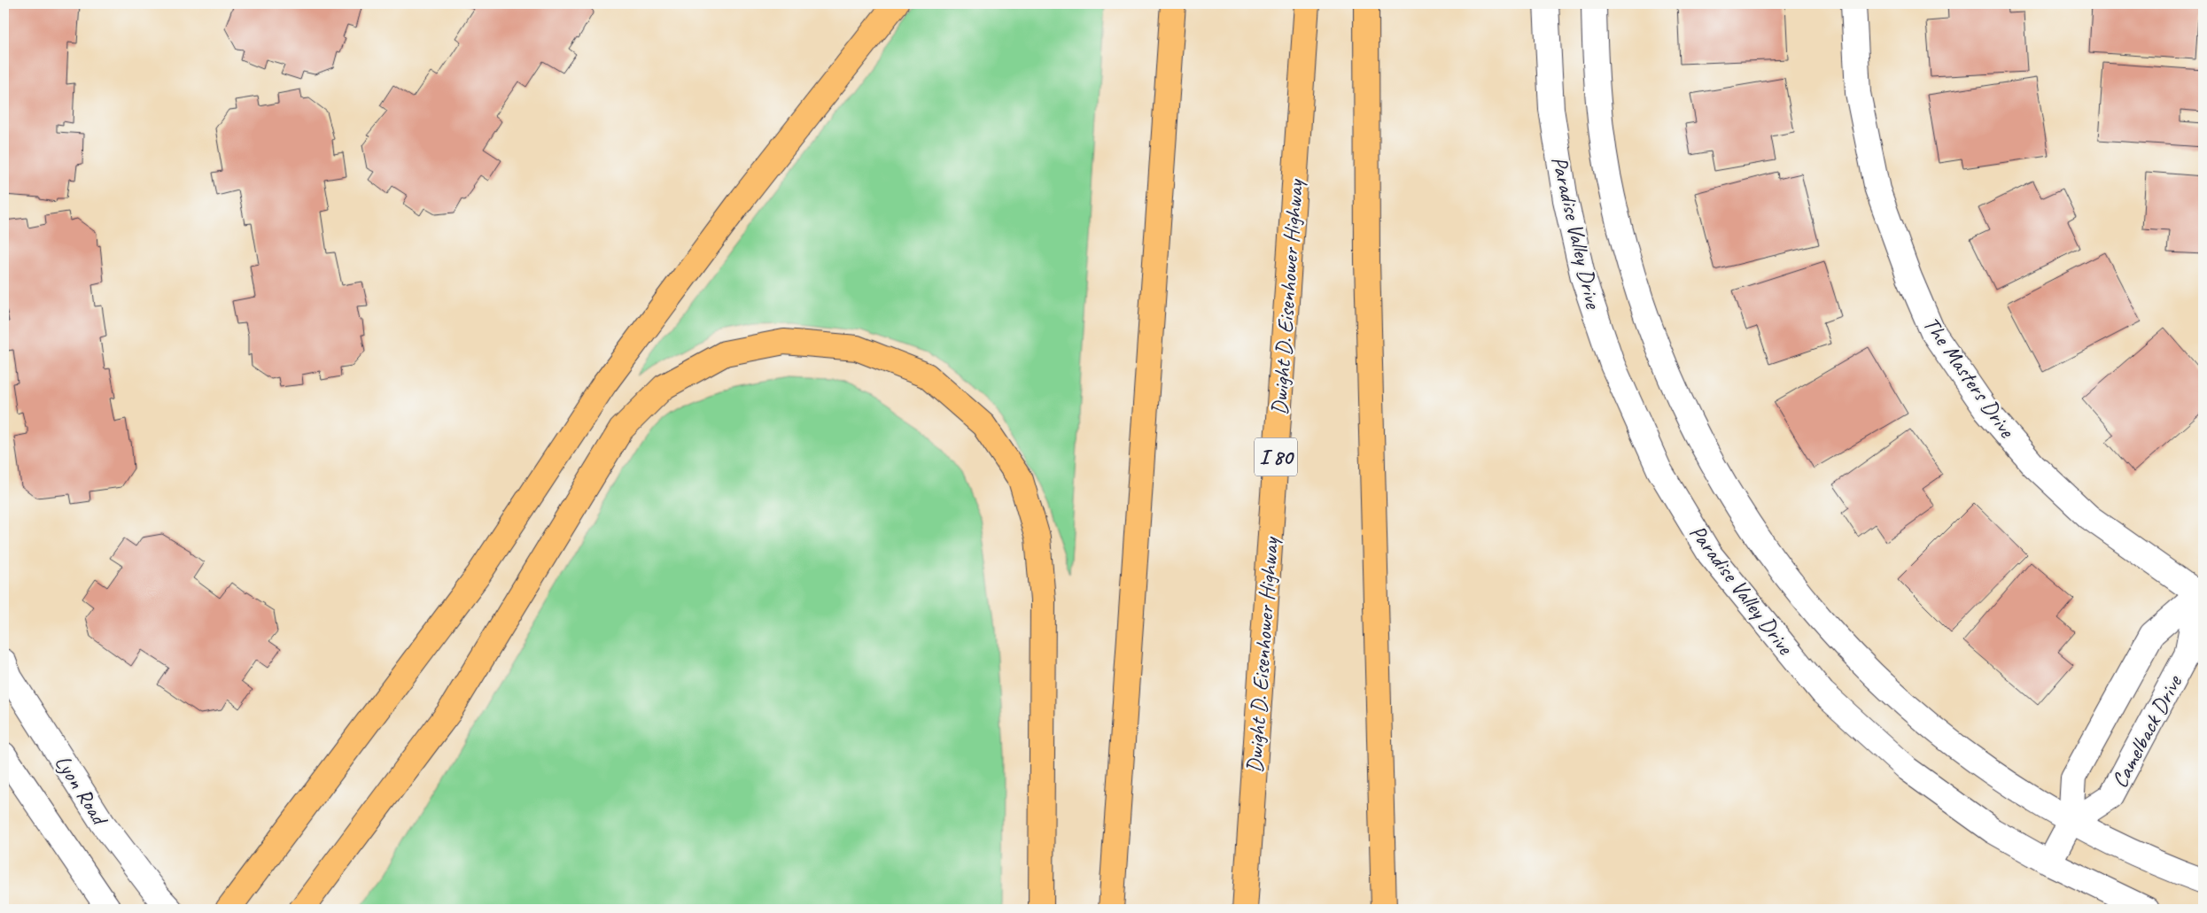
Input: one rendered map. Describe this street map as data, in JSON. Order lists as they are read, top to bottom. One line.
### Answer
{"streets":{"highway":["Dwight D. Eisenhower Highway","I 80"],"street":["Paradise Valley Drive","The Masters Drive","Camelback Drive","Lyon Road"]},"crossings":[["Paradise Valley Drive","Camelback Drive"],["The Masters Drive","Camelback Drive"]]}
